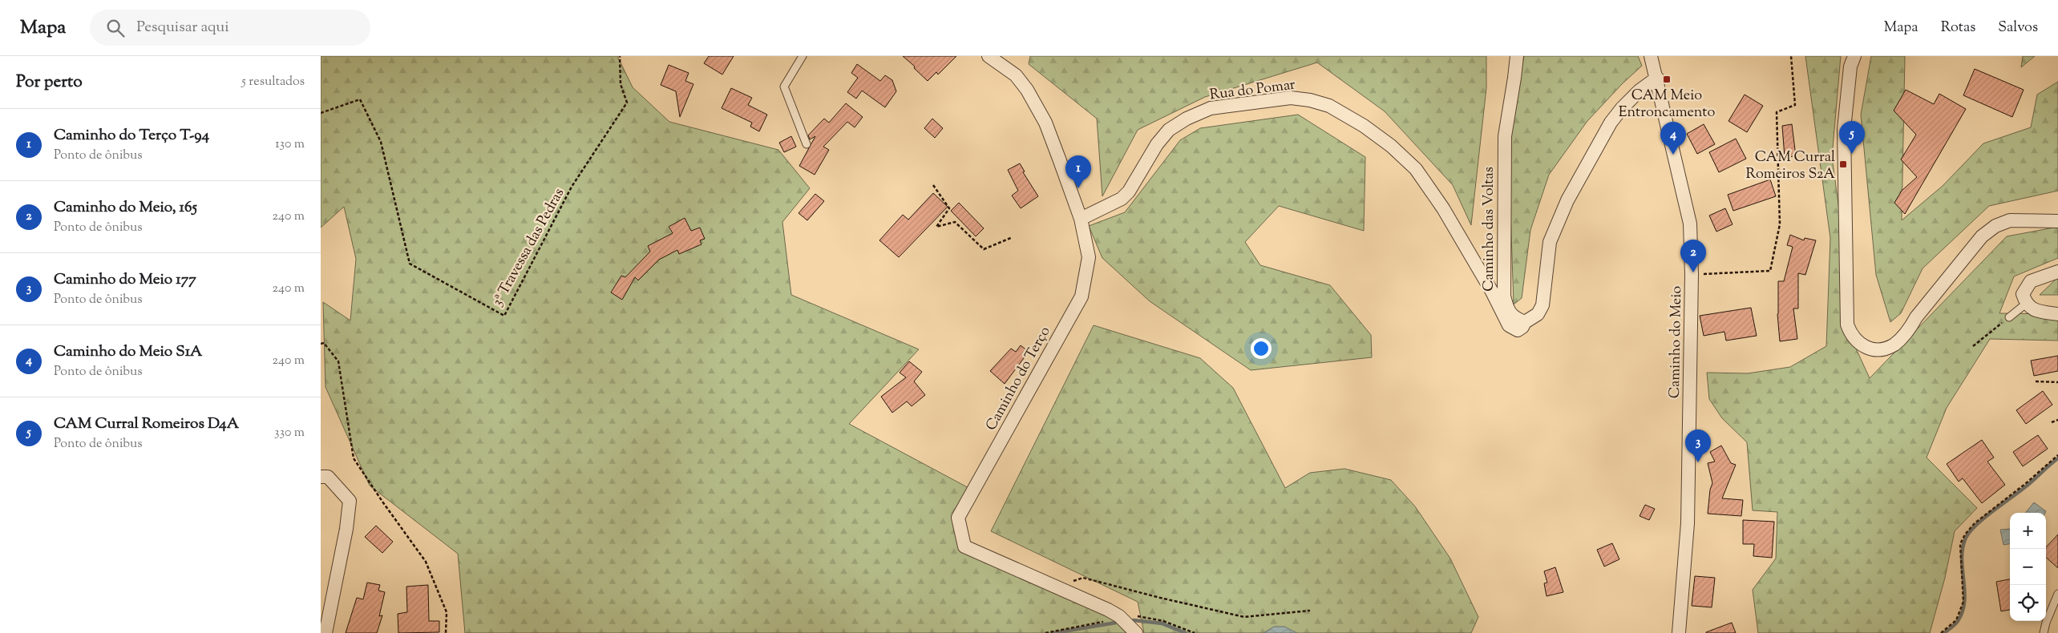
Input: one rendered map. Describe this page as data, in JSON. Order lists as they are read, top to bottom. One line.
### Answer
{"streets":{"street":["Rua do Pomar","Caminho das Voltas","Caminho do Meio","Caminho do Terço"],"path":["3ª Travessa das Pedras"]},"crossings":[["Rua do Pomar","Caminho das Voltas"],["Rua do Pomar","Caminho do Terço"]],"places":{"transit":["CAM Meio Entroncamento","CAM Curral Romeiros S2A"]},"page":{"header":"Mapa","search":"Pesquisar aqui","nav":["Mapa","Rotas","Salvos"],"heading":["Por perto","5 resultados"],"list":[{"mark":"1","name":"Caminho do Terço T-94","note":"Ponto de ônibus","value":"130 m"},{"mark":"2","name":"Caminho do Meio, 165","note":"Ponto de ônibus","value":"240 m"},{"mark":"3","name":"Caminho do Meio 177","note":"Ponto de ônibus","value":"240 m"},{"mark":"4","name":"Caminho do Meio S1A","note":"Ponto de ônibus","value":"240 m"},{"mark":"5","name":"CAM Curral Romeiros D4A","note":"Ponto de ônibus","value":"330 m"}],"pins":["5","4","1","2","3"],"map_buttons":["+","−"]}}
